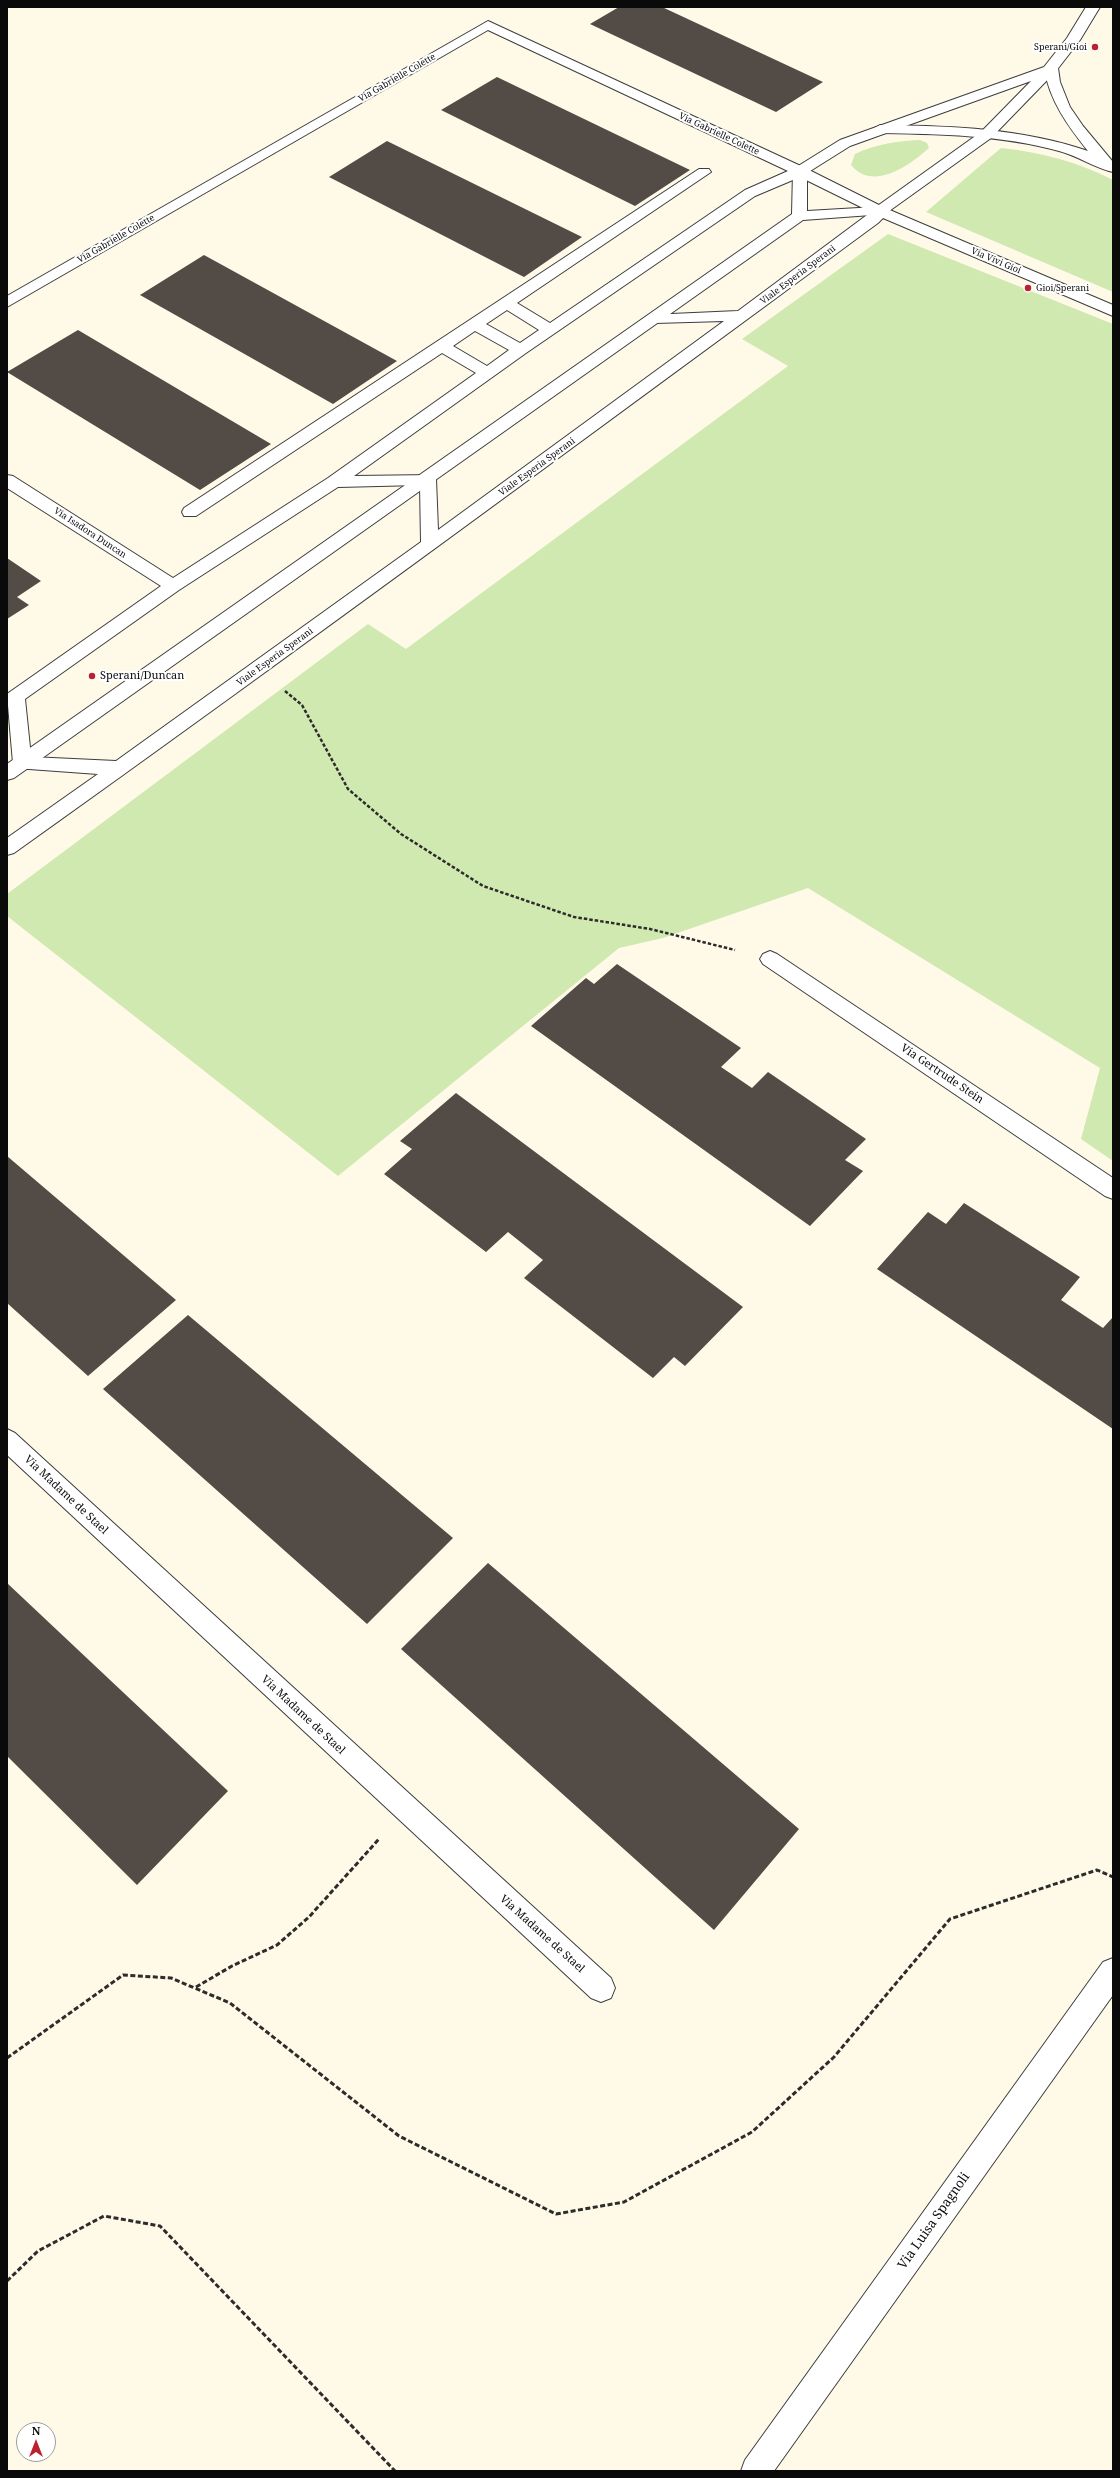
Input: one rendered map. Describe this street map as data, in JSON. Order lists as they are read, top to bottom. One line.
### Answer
{"streets":{"street":["Via Gabrielle Colette","Via Vivi Gioi","Viale Esperia Sperani","Via Isadora Duncan","Via Gertrude Stein","Via Madame de Stael","Via Luisa Spagnoli"]},"crossings":[["Via Gabrielle Colette","Via Vivi Gioi"],["Via Gabrielle Colette","Viale Esperia Sperani"],["Via Vivi Gioi","Viale Esperia Sperani"],["Viale Esperia Sperani","Via Isadora Duncan"]],"places":["Sperani/Gioi","Gioi/Sperani","Sperani/Duncan"],"north":"top"}
